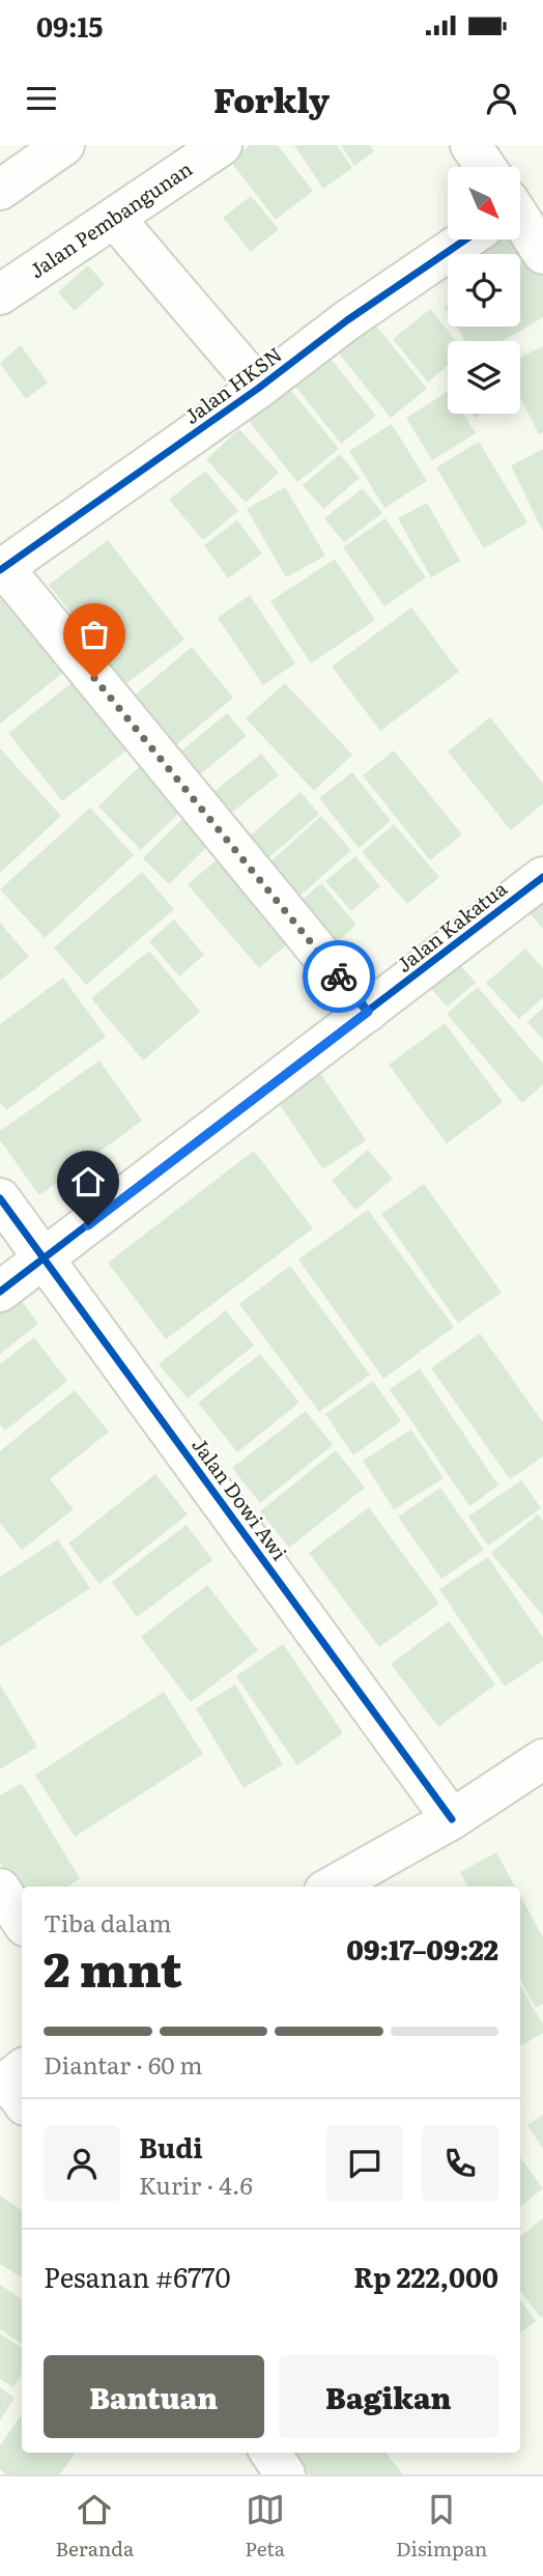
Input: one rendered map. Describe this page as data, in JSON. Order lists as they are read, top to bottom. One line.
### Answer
{"streets":{"main road":["Jalan Pembangunan","Jalan HKSN","Jalan Kakatua","Jalan Dowi Awi"]},"crossings":[["Jalan Kakatua","Jalan Dowi Awi"]],"north":"bottom right","page":{"status":"09:15","header":"Forkly","heading":["2 mnt","Tiba dalam","09:17–09:22"],"panel":["Budi","Kurir · 4.6","Pesanan #6770","Rp 222,000"],"bar":"Diantar · 60 m","buttons":["Bantuan","Bagikan"],"tabs":["Beranda","Peta","Disimpan"]}}
